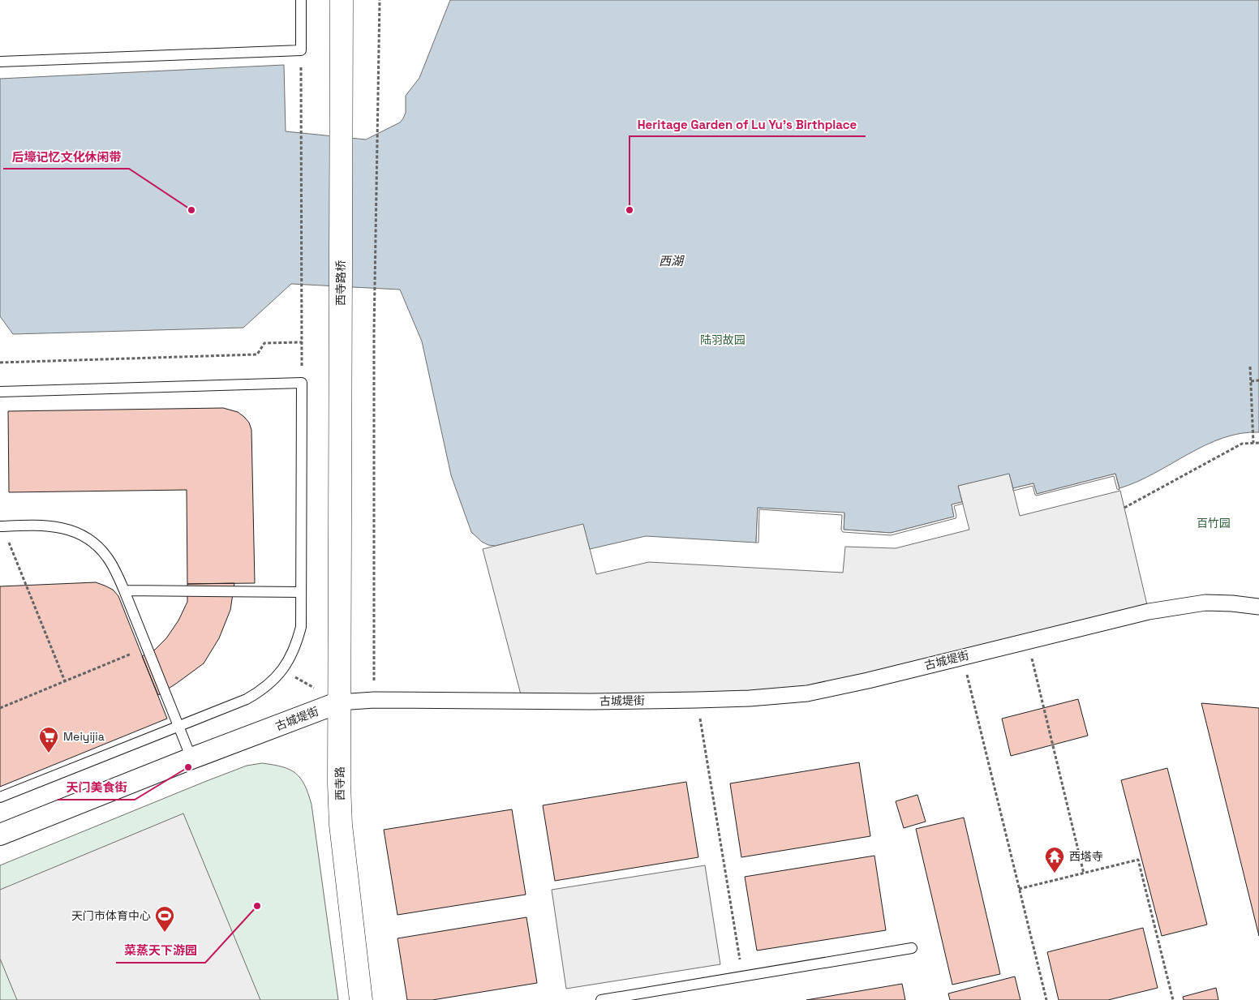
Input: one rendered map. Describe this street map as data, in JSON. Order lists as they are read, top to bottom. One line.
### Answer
{"streets":{"street":["西寺路桥","古城堤街","西寺路"]},"crossings":[["西寺路桥","西寺路"],["古城堤街","西寺路"]],"water":["西湖"],"parks":["陆羽故园","百竹园"],"places":{"other":["后壕记忆文化休闲带","Heritage Garden of Lu Yu’s Birthplace","天门美食街","菜蒸天下游园"],"supermarket":["Meiyijia"],"temple":["西塔寺"],"sports":["天门市体育中心"]}}
